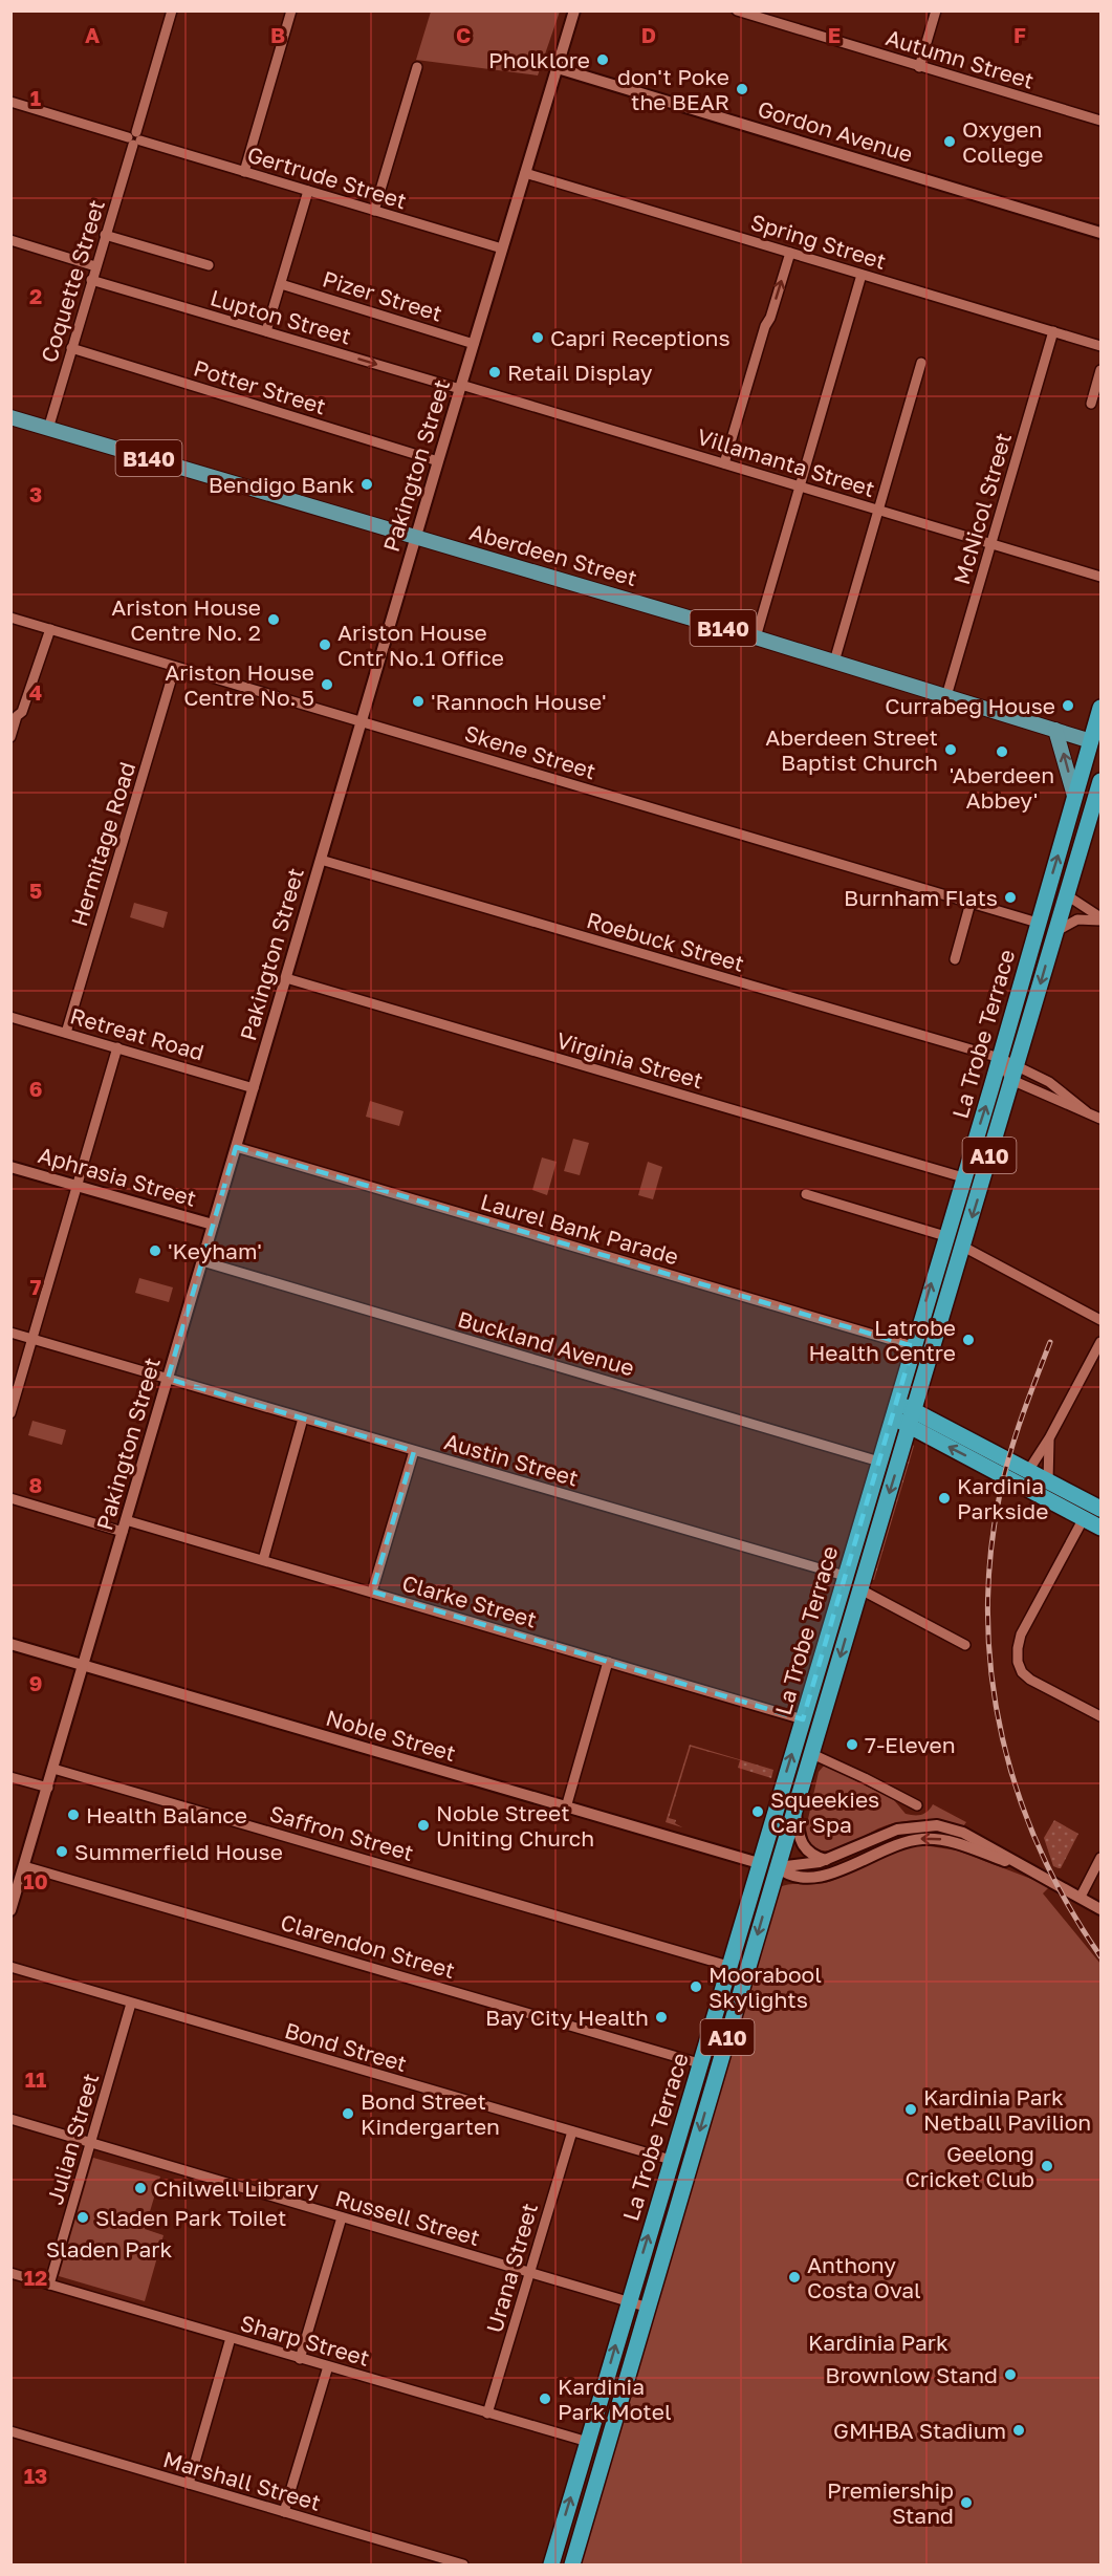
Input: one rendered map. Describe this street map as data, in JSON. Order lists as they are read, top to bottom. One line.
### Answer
{"streets":{"highway":["La Trobe Terrace","A10"],"main road":["B140","Aberdeen Street"],"street":["Autumn Street","Gordon Avenue","Gertrude Street","Spring Street","Coquette Street","Pizer Street","Lupton Street","Potter Street","Villamanta Street","Pakington Street","McNicol Street","Skene Street","Hermitage Road","Roebuck Street","Retreat Road","Virginia Street","Aphrasia Street","Laurel Bank Parade","Buckland Avenue","Austin Street","Clarke Street","Noble Street","Saffron Street","Clarendon Street","Bond Street","Julian Street","Russell Street","Urana Street","Sharp Street","Marshall Street"]},"crossings":[["Gordon Avenue","Pakington Street"],["Gertrude Street","Coquette Street"],["Gertrude Street","Pakington Street"],["Spring Street","Pakington Street"],["Spring Street","McNicol Street"],["Coquette Street","Lupton Street"],["Coquette Street","Potter Street"],["Coquette Street","Aberdeen Street"],["Pizer Street","Pakington Street"],["Lupton Street","Villamanta Street"],["Lupton Street","Pakington Street"],["Potter Street","Pakington Street"],["Villamanta Street","Pakington Street"],["Villamanta Street","McNicol Street"],["Pakington Street","Aberdeen Street"],["Pakington Street","Skene Street"],["Pakington Street","Roebuck Street"],["Pakington Street","Retreat Road"],["Pakington Street","Virginia Street"],["Pakington Street","Aphrasia Street"],["Pakington Street","Laurel Bank Parade"],["Pakington Street","Buckland Avenue"],["Pakington Street","Austin Street"],["Pakington Street","Clarke Street"],["Pakington Street","Noble Street"],["Pakington Street","Saffron Street"],["Pakington Street","Clarendon Street"],["McNicol Street","Aberdeen Street"],["Aberdeen Street","La Trobe Terrace"],["Skene Street","Hermitage Road"],["Skene Street","La Trobe Terrace"],["Hermitage Road","Retreat Road"],["Roebuck Street","La Trobe Terrace"],["La Trobe Terrace","Virginia Street"],["La Trobe Terrace","Laurel Bank Parade"],["La Trobe Terrace","Buckland Avenue"],["La Trobe Terrace","Austin Street"],["La Trobe Terrace","Clarke Street"],["La Trobe Terrace","Noble Street"],["La Trobe Terrace","Saffron Street"],["La Trobe Terrace","Clarendon Street"],["La Trobe Terrace","Bond Street"],["La Trobe Terrace","Russell Street"],["La Trobe Terrace","Sharp Street"],["Bond Street","Julian Street"],["Bond Street","Urana Street"],["Julian Street","Russell Street"],["Julian Street","Sharp Street"],["Russell Street","Urana Street"],["Urana Street","Sharp Street"]],"one_way":["Lupton Street"],"parks":["Sladen Park","Kardinia Park"],"places":["Pholklore","don't Poke the BEAR","Oxygen College","Capri Receptions","Retail Display","Bendigo Bank","Ariston House Centre No. 2","Ariston House Cntr No.1 Office","Ariston House Centre No. 5","'Rannoch House'","Currabeg House","Aberdeen Street Baptist Church","'Aberdeen Abbey'","Burnham Flats","'Keyham'","Latrobe Health Centre","Kardinia Parkside","7-Eleven","Squeekies Car Spa","Health Balance","Noble Street Uniting Church","Summerfield House","Moorabool Skylights","Bay City Health","Kardinia Park Netball Pavilion","Bond Street Kindergarten","Geelong Cricket Club","Chilwell Library","Sladen Park Toilet","Anthony Costa Oval","Brownlow Stand","Kardinia Park Motel","GMHBA Stadium","Premiership Stand"],"grid":{"columns":["A","B","C","D","E","F"],"rows":["1","2","3","4","5","6","7","8","9","10","11","12","13"]}}
